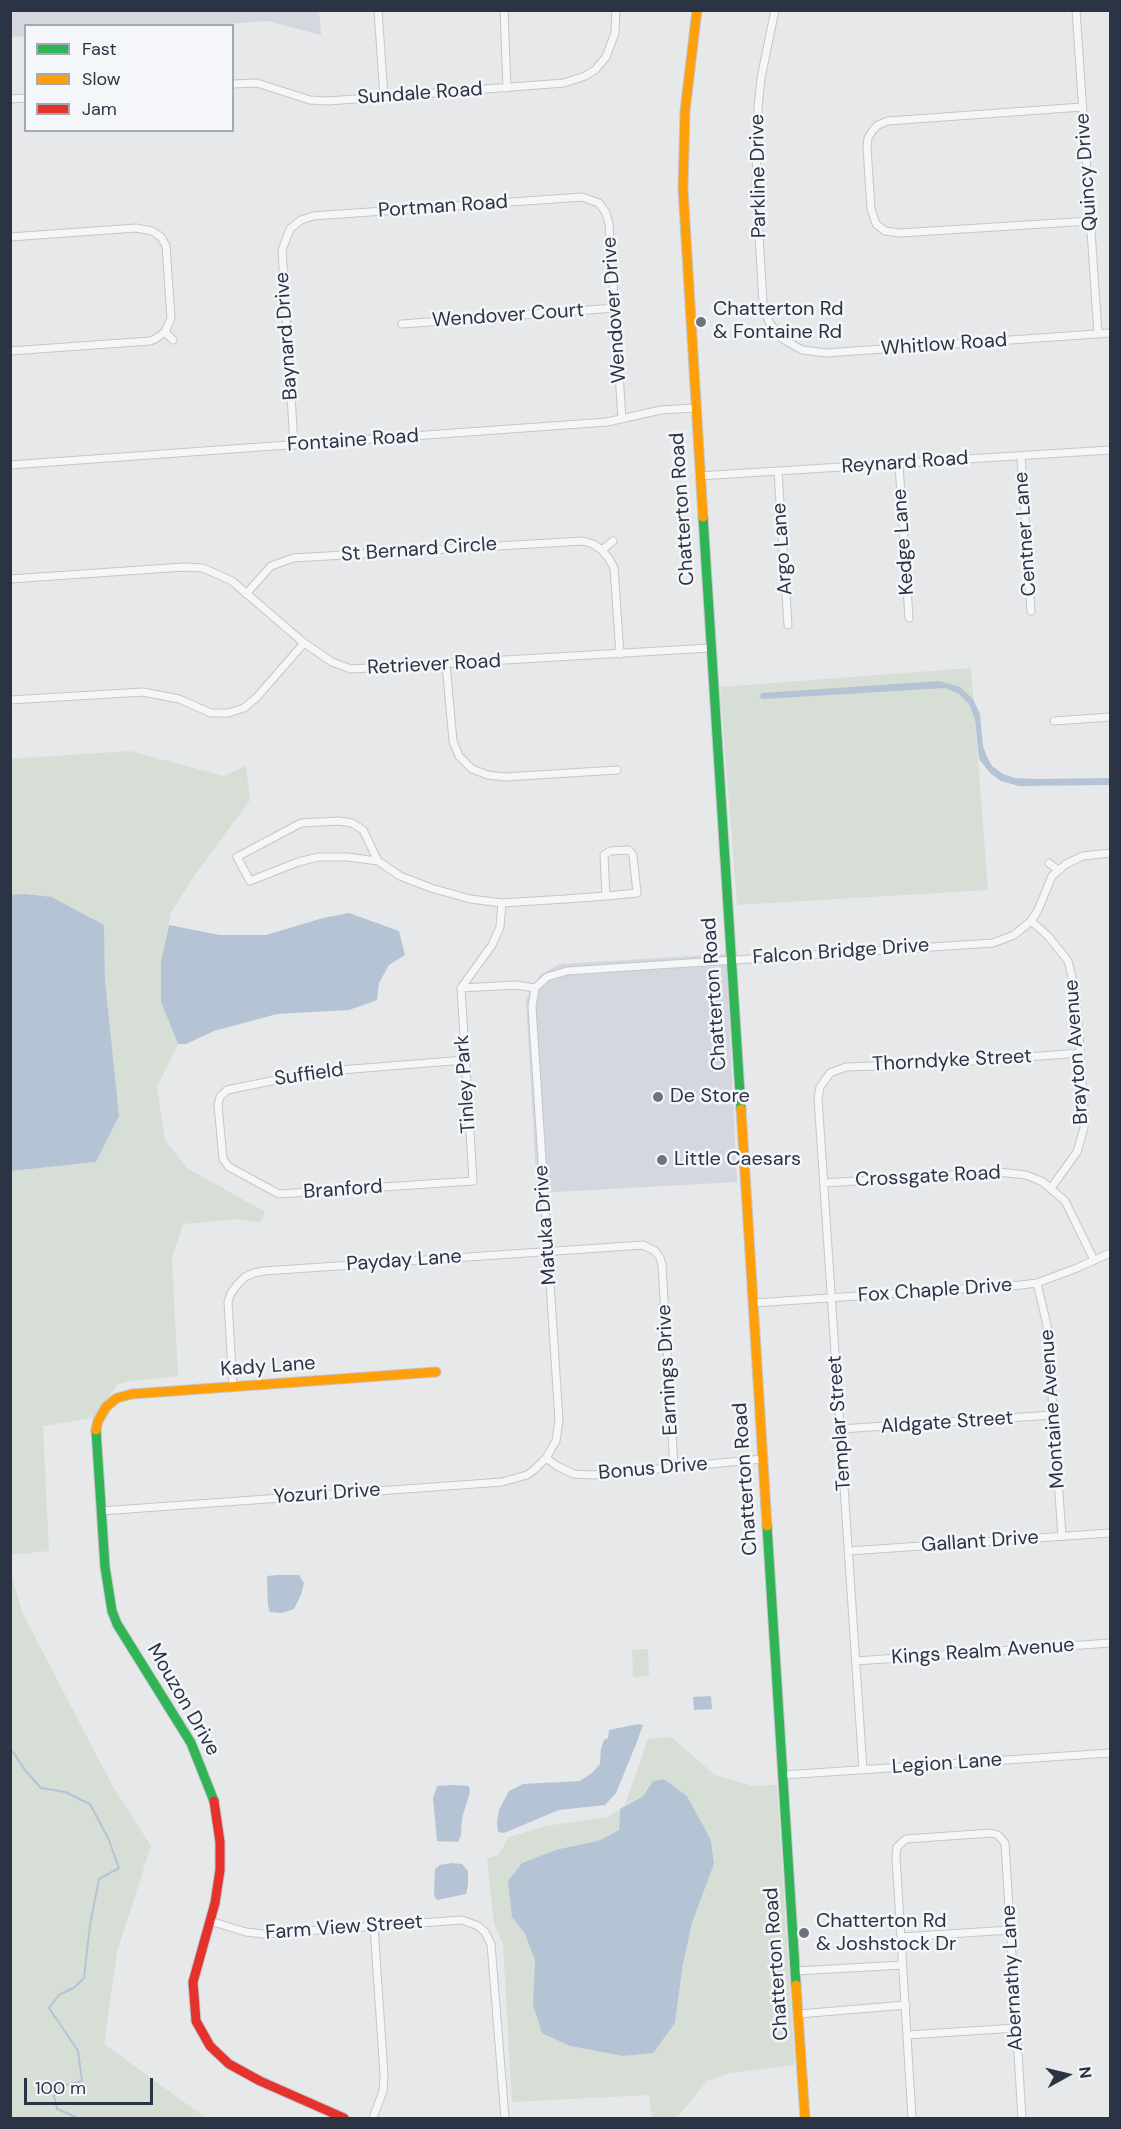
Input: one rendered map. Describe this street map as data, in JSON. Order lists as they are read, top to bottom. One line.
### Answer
{"streets":{"main road":["Chatterton Road","Kady Lane","Mouzon Drive"],"street":["Sundale Road","Quincy Drive","Parkline Drive","Portman Road","Wendover Drive","Wendover Court","Baynard Drive","Whitlow Road","Fontaine Road","Reynard Road","Centner Lane","Kedge Lane","Argo Lane","St Bernard Circle","Retriever Road","Falcon Bridge Drive","Brayton Avenue","Thorndyke Street","Suffield","Tinley Park","Crossgate Road","Branford","Matuka Drive","Payday Lane","Fox Chaple Drive","Earnings Drive","Montaine Avenue","Templar Street","Aldgate Street","Bonus Drive","Yozuri Drive","Gallant Drive","Kings Realm Avenue","Legion Lane","Farm View Street","Abernathy Lane"]},"crossings":[["Quincy Drive","Whitlow Road"],["Parkline Drive","Whitlow Road"],["Portman Road","Wendover Drive"],["Portman Road","Baynard Drive"],["Wendover Drive","Wendover Court"],["Wendover Drive","Fontaine Road"],["Baynard Drive","Fontaine Road"],["Fontaine Road","Chatterton Road"],["Reynard Road","Chatterton Road"],["Reynard Road","Centner Lane"],["Reynard Road","Kedge Lane"],["Reynard Road","Argo Lane"],["Chatterton Road","Retriever Road"],["Chatterton Road","Falcon Bridge Drive"],["Chatterton Road","Fox Chaple Drive"],["Chatterton Road","Bonus Drive"],["Chatterton Road","Legion Lane"],["St Bernard Circle","Retriever Road"],["Falcon Bridge Drive","Brayton Avenue"],["Falcon Bridge Drive","Matuka Drive"],["Brayton Avenue","Thorndyke Street"],["Brayton Avenue","Crossgate Road"],["Thorndyke Street","Templar Street"],["Suffield","Tinley Park"],["Suffield","Branford"],["Tinley Park","Branford"],["Crossgate Road","Fox Chaple Drive"],["Crossgate Road","Templar Street"],["Matuka Drive","Payday Lane"],["Matuka Drive","Bonus Drive"],["Matuka Drive","Yozuri Drive"],["Payday Lane","Kady Lane"],["Payday Lane","Earnings Drive"],["Fox Chaple Drive","Montaine Avenue"],["Fox Chaple Drive","Templar Street"],["Kady Lane","Mouzon Drive"],["Earnings Drive","Bonus Drive"],["Montaine Avenue","Aldgate Street"],["Montaine Avenue","Gallant Drive"],["Templar Street","Aldgate Street"],["Templar Street","Gallant Drive"],["Templar Street","Kings Realm Avenue"],["Templar Street","Legion Lane"],["Bonus Drive","Yozuri Drive"],["Yozuri Drive","Mouzon Drive"],["Mouzon Drive","Farm View Street"]],"places":["Chatterton Rd & Fontaine Rd","De Store","Little Caesars","Chatterton Rd & Joshstock Dr"],"legend":["Fast","Slow","Jam"],"scale_bar":"100 m","north":"right"}
